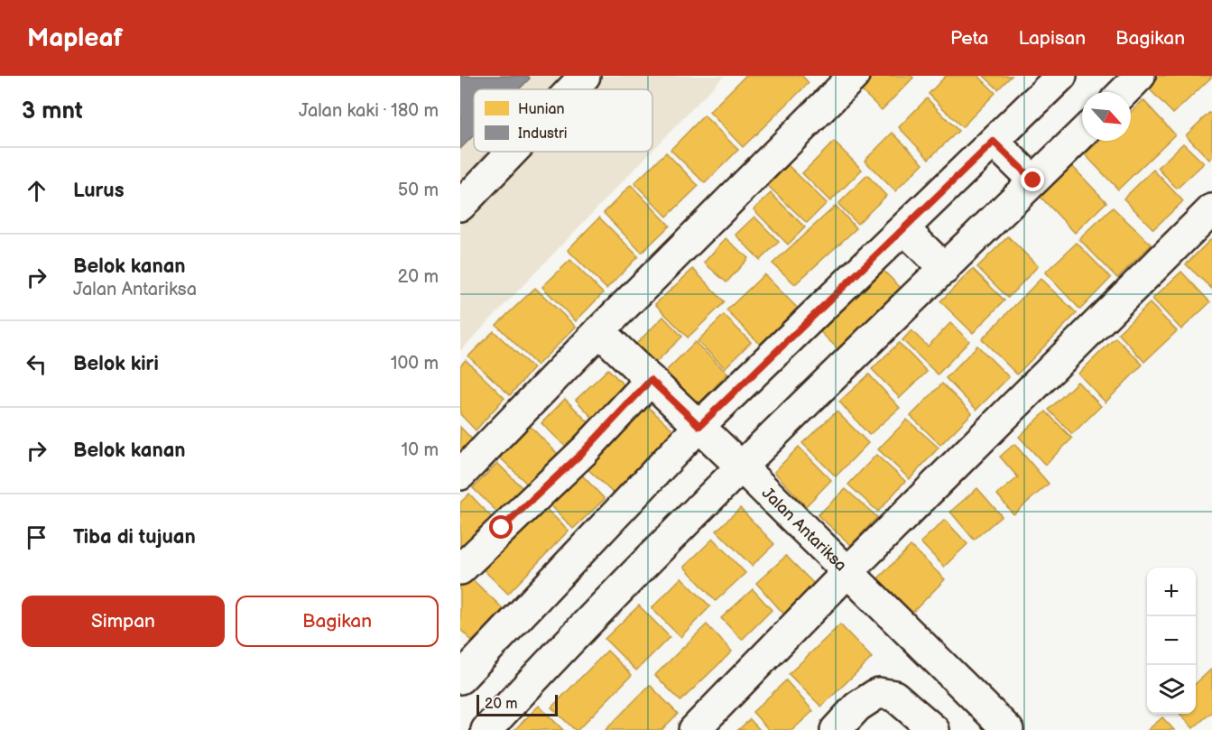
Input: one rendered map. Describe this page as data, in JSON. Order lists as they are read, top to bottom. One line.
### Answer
{"streets":{"street":["Jalan Antariksa"]},"legend":["Hunian","Industri"],"scale_bar":"20 m","north":"bottom right","page":{"header":"Mapleaf","nav":["Peta","Lapisan","Bagikan"],"heading":["3 mnt","Jalan kaki · 180 m"],"list":[["Lurus","50 m"],["Belok kanan","Jalan Antariksa","20 m"],["Belok kiri","100 m"],["Belok kanan","10 m"],"Tiba di tujuan"],"map_buttons":["+","−"],"buttons":["Simpan","Bagikan"],"scale":"20 m"}}
